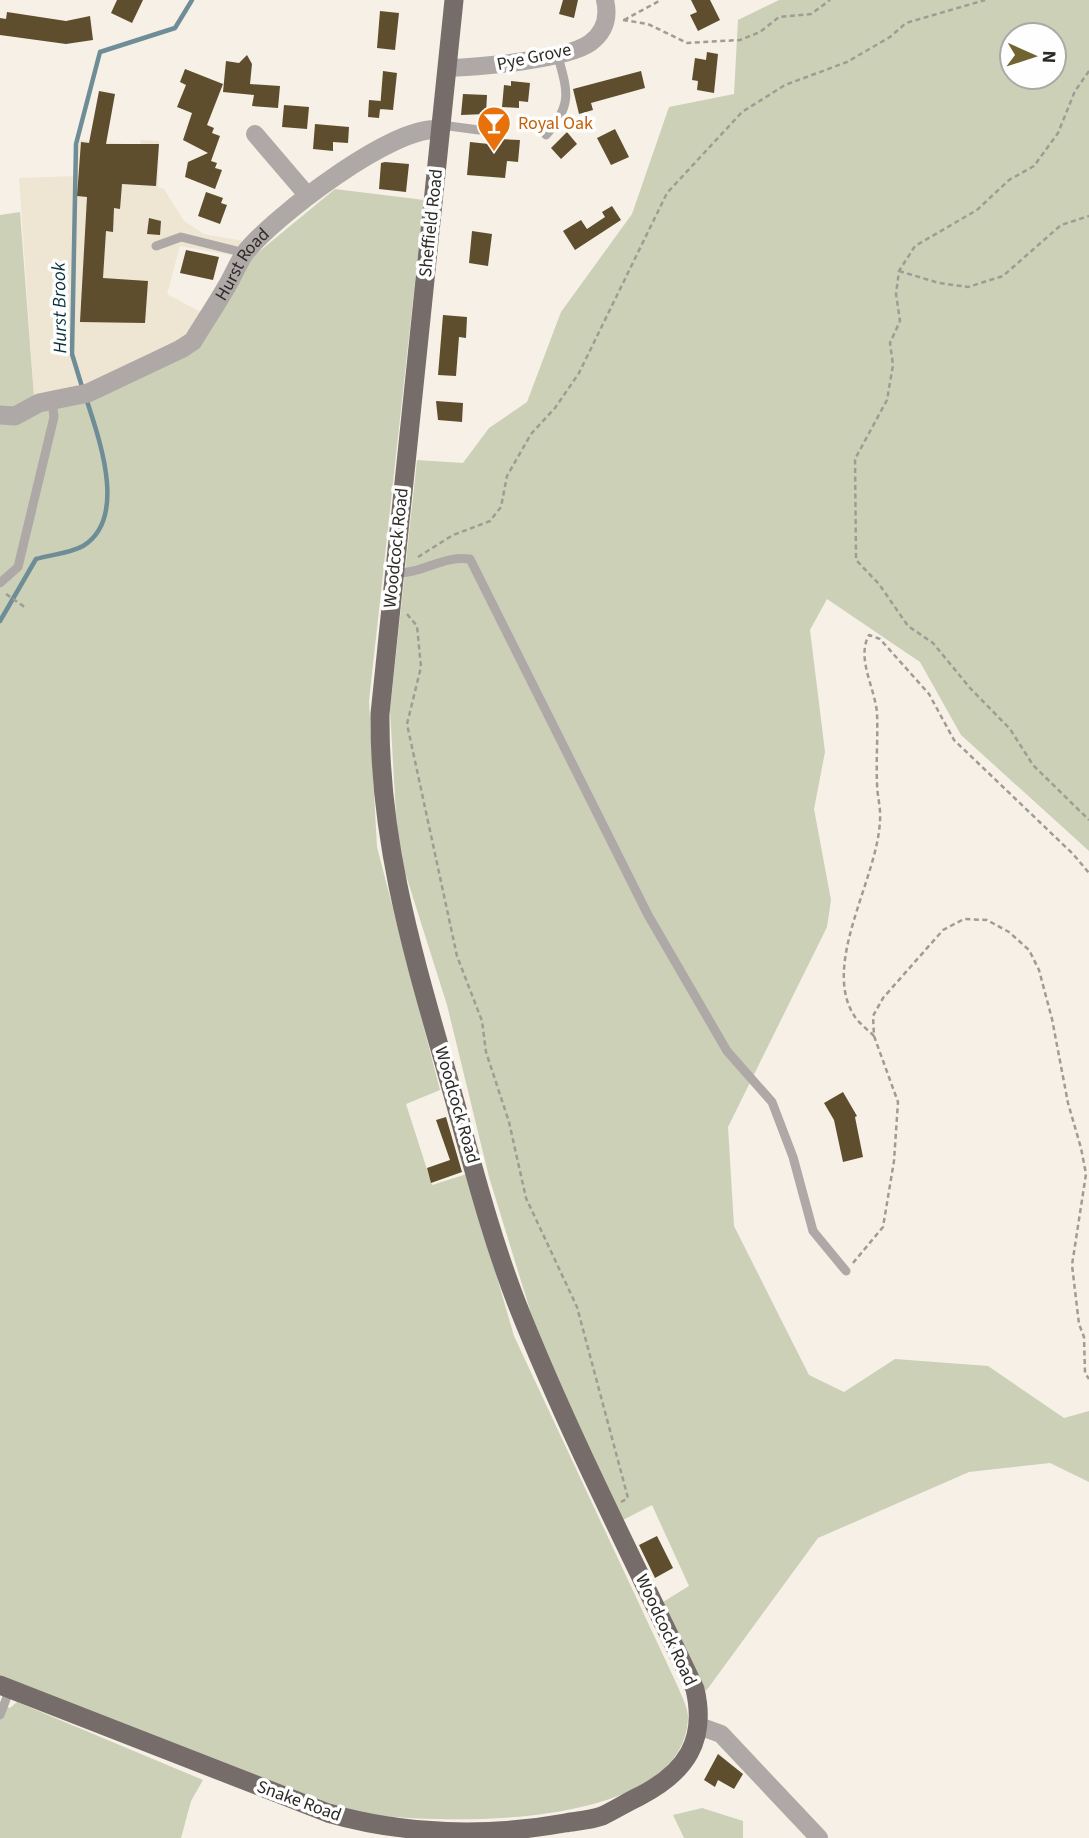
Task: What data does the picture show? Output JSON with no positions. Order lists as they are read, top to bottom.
{
  "streets": {
    "main road": ["Sheffield Road", "Woodcock Road", "Snake Road"],
    "street": ["Pye Grove", "Hurst Road"]
  },
  "crossings": [
    ["Pye Grove", "Sheffield Road"],
    ["Sheffield Road", "Hurst Road"],
    ["Sheffield Road", "Woodcock Road"],
    ["Woodcock Road", "Snake Road"]
  ],
  "water": ["Hurst Brook"],
  "places": {
    "bar": ["Royal Oak"]
  },
  "north": "right"
}
